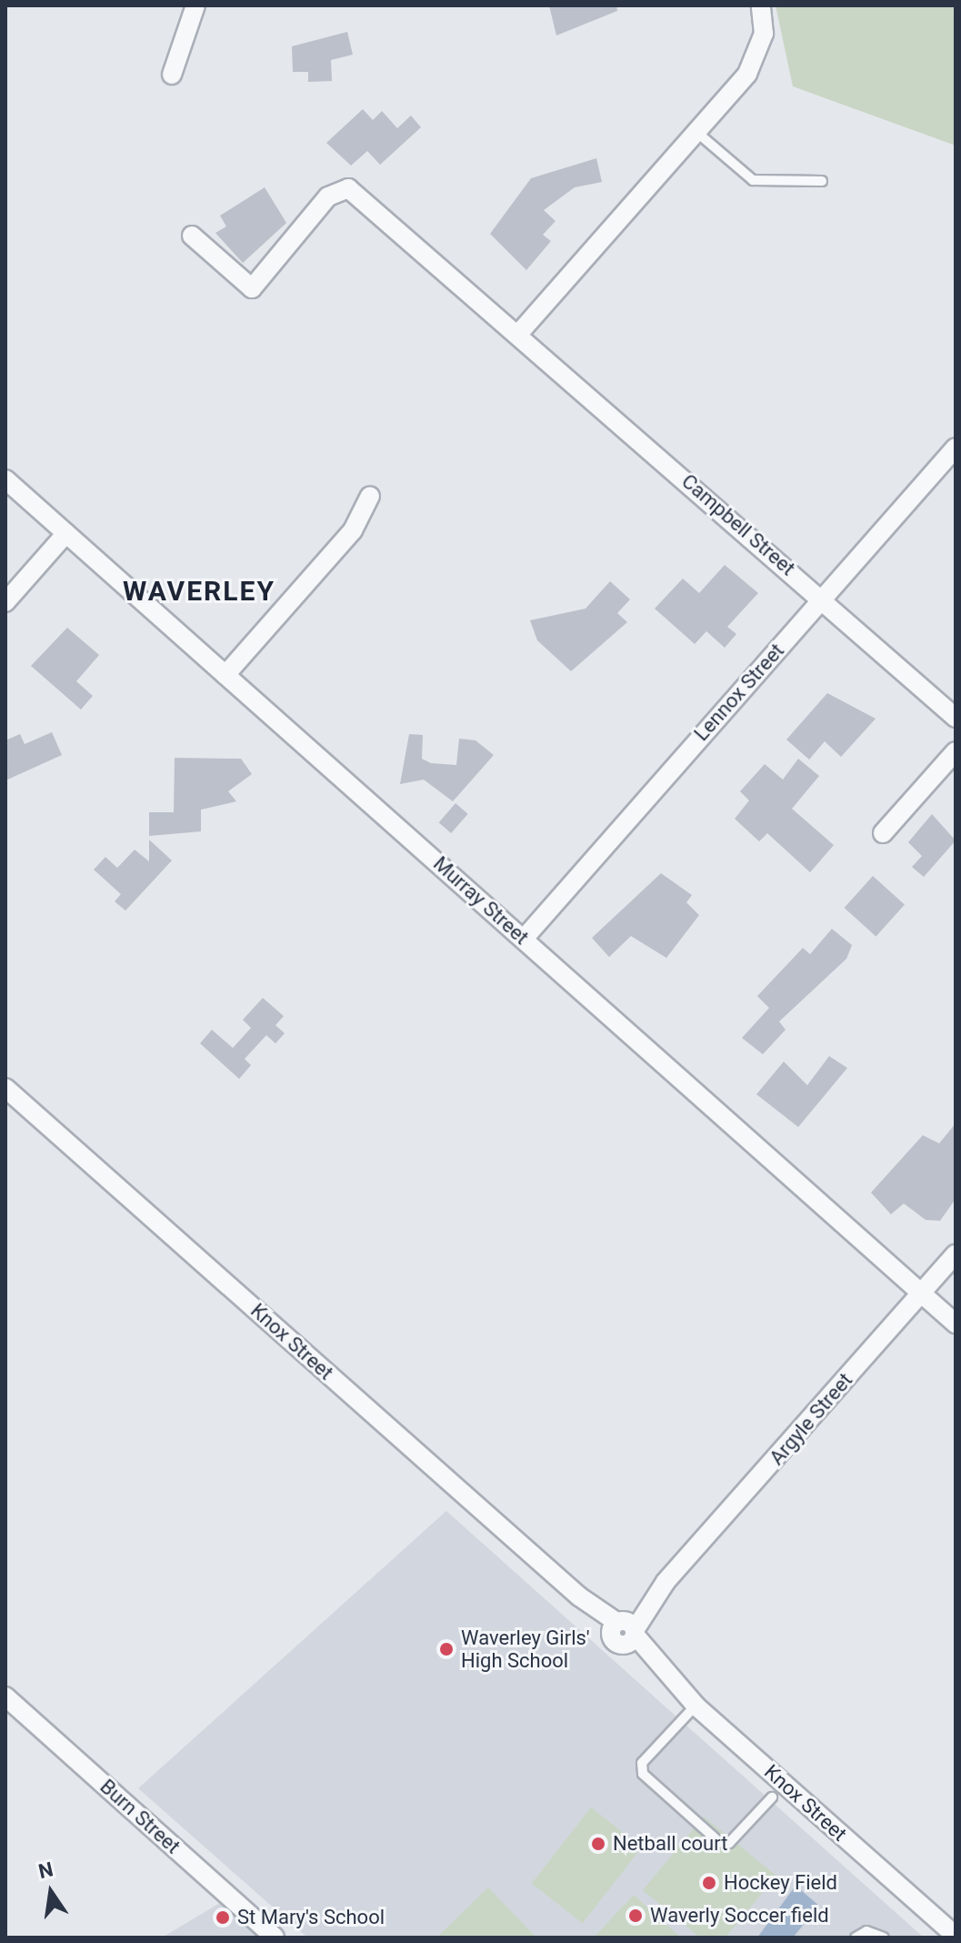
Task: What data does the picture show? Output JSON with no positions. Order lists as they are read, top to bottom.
{
  "streets": {
    "street": [
      "Campbell Street",
      "Lennox Street",
      "Murray Street",
      "Knox Street",
      "Argyle Street",
      "Burn Street"
    ]
  },
  "crossings": [
    ["Campbell Street", "Lennox Street"],
    ["Lennox Street", "Murray Street"],
    ["Murray Street", "Argyle Street"],
    ["Knox Street", "Argyle Street"]
  ],
  "districts": ["WAVERLEY"],
  "places": [
    "Waverley Girls' High School",
    "Netball court",
    "Hockey Field",
    "Waverly Soccer field",
    "St Mary's School"
  ],
  "north": "top"
}
